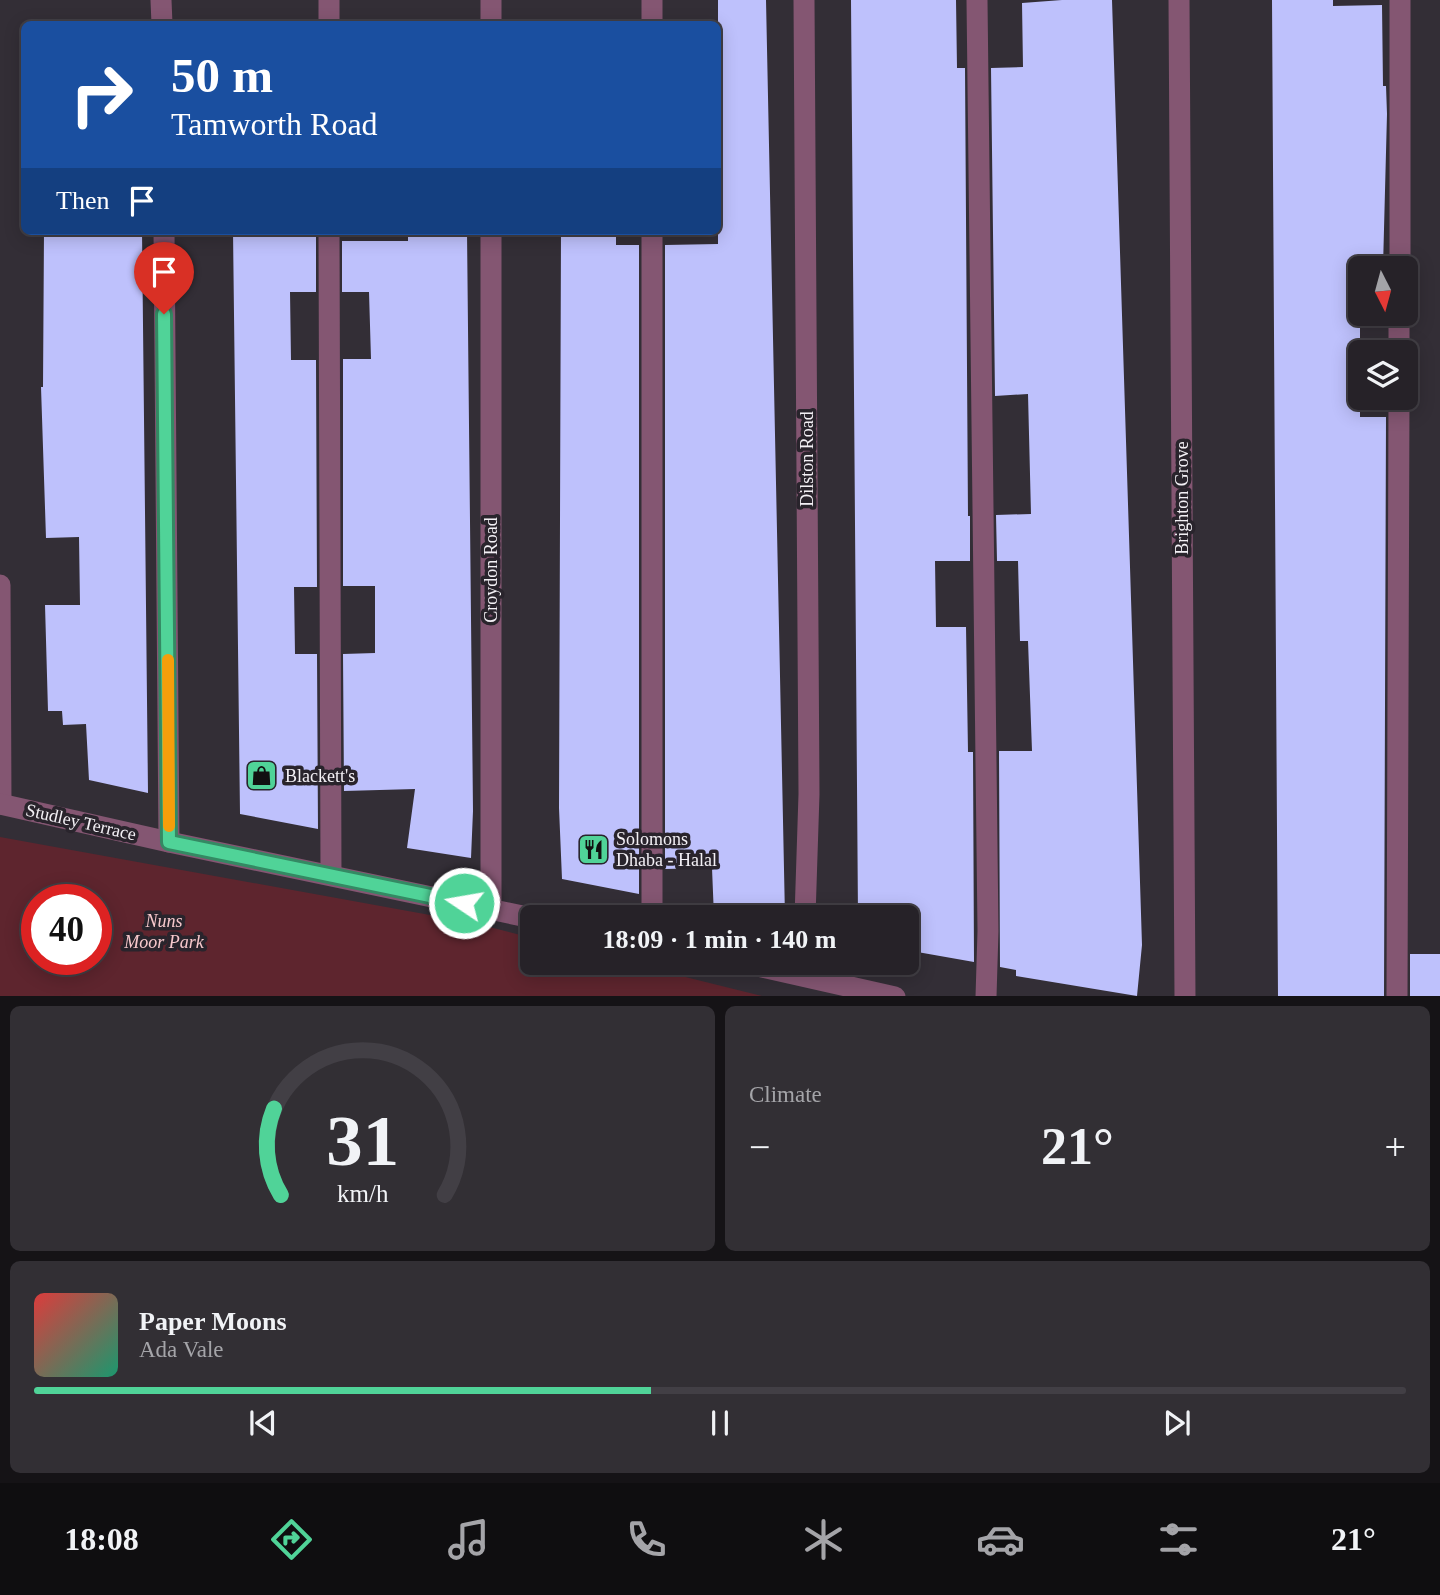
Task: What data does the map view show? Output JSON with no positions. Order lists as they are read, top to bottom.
{
  "streets": {
    "street": [
      "Dilston Road",
      "Brighton Grove",
      "Croydon Road",
      "Studley Terrace"
    ]
  },
  "crossings": [
    ["Croydon Road", "Studley Terrace"]
  ],
  "parks": ["Nuns Moor Park"],
  "places": {
    "shop": ["Blackett's"],
    "restaurant": ["Solomons Dhaba - Halal"]
  },
  "north": "bottom",
  "page": {
    "turn": ["50 m", "Tamworth Road"],
    "then": "Then",
    "limit": "40",
    "trip": "18:09 · 1 min · 140 m",
    "tile": "Climate",
    "heat": ["−", "21°", "+"],
    "song": ["Paper Moons", "Ada Vale"],
    "tabs": ["18:08", "21°"],
    "gauge": ["31", "km/h"]
  }
}
